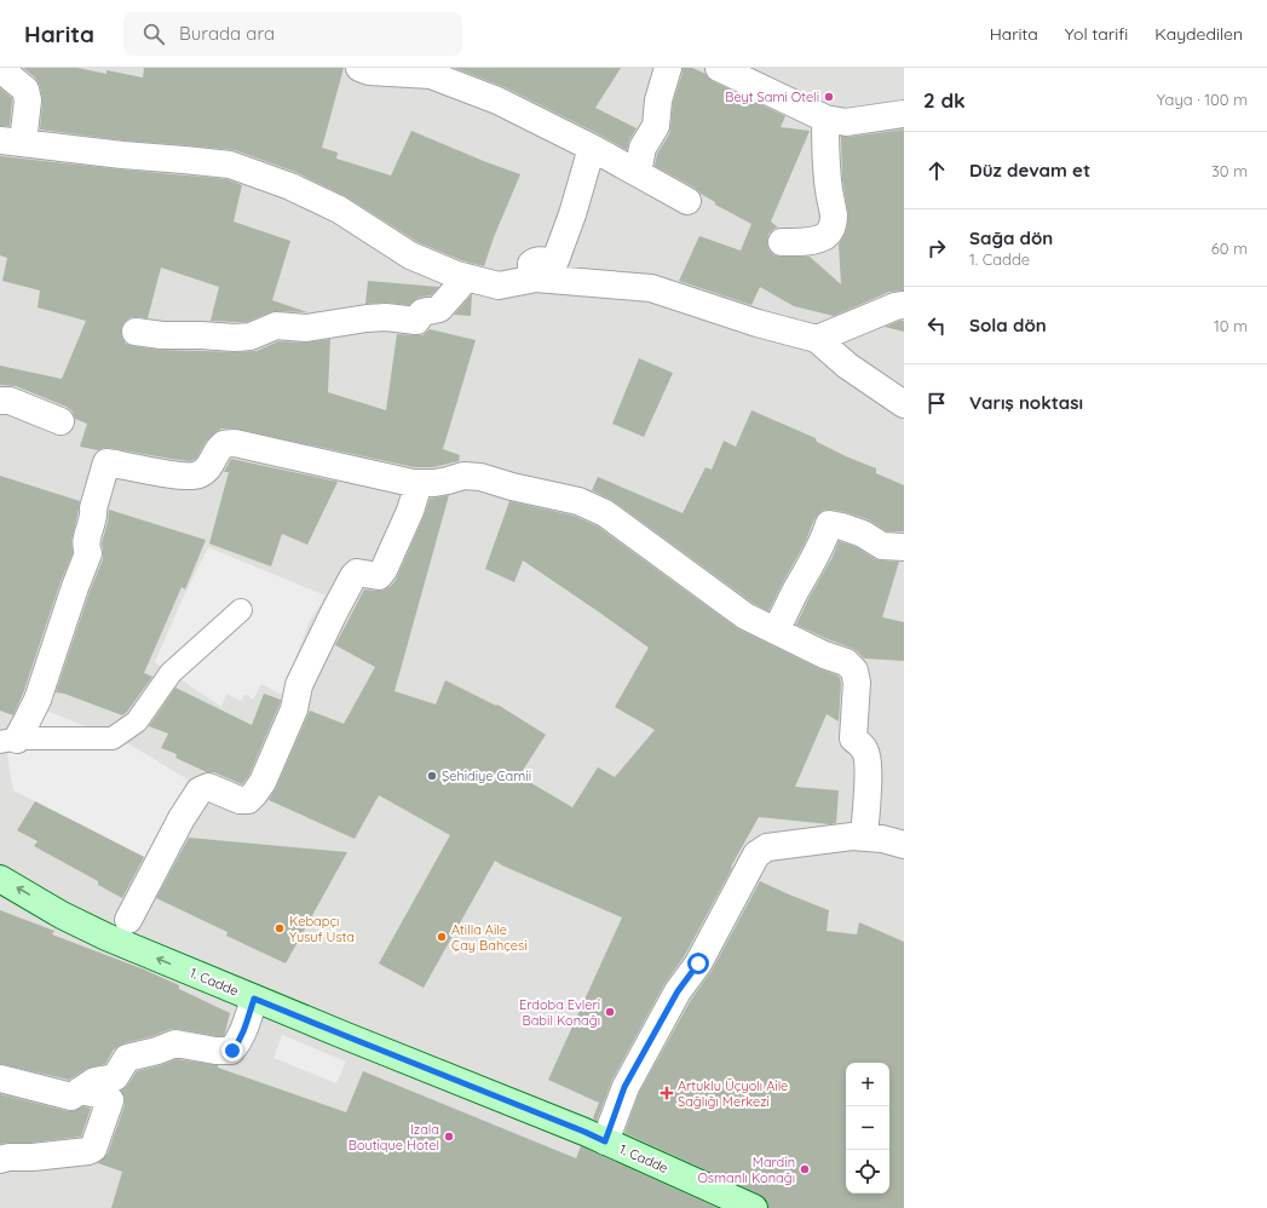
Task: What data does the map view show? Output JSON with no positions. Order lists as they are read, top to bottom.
{
  "streets": {
    "main road": ["1. Cadde"]
  },
  "places": {
    "other": [
      "Beyt Sami Oteli",
      "Şehidiye Camii",
      "Kebapçı Yusuf Usta",
      "Atilla Aile Çay Bahçesi",
      "Erdoba Evleri Babil Konağı",
      "Izala Boutique Hotel",
      "Mardin Osmanlı Konağı"
    ],
    "health": ["Artuklu Üçyolı Aile Sağlığı Merkezi"]
  },
  "page": {
    "header": "Harita",
    "search": "Burada ara",
    "nav": ["Harita", "Yol tarifi", "Kaydedilen"],
    "heading": ["2 dk", "Yaya · 100 m"],
    "list": [
      ["Düz devam et", "30 m"],
      ["Sağa dön", "1. Cadde", "60 m"],
      ["Sola dön", "10 m"],
      "Varış noktası"
    ],
    "map_buttons": ["+", "−"]
  }
}
